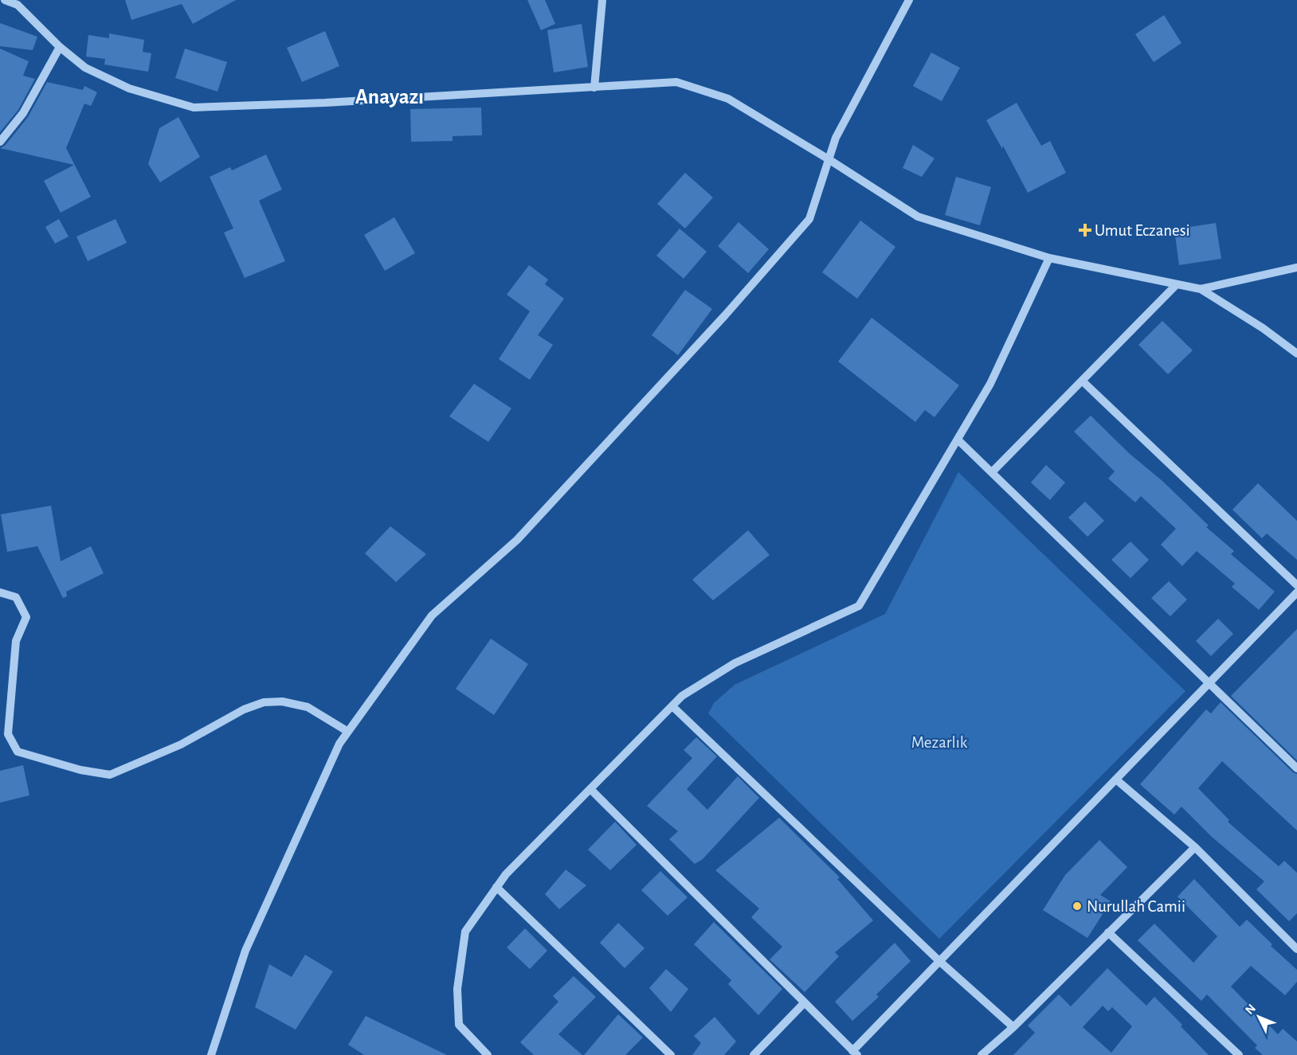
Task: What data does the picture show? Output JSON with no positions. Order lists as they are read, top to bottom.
{
  "districts": ["Anayazı"],
  "parks": ["Mezarlık"],
  "places": {
    "health": ["Umut Eczanesi"],
    "other": ["Nurullah Camii"]
  },
  "north": "top left"
}
